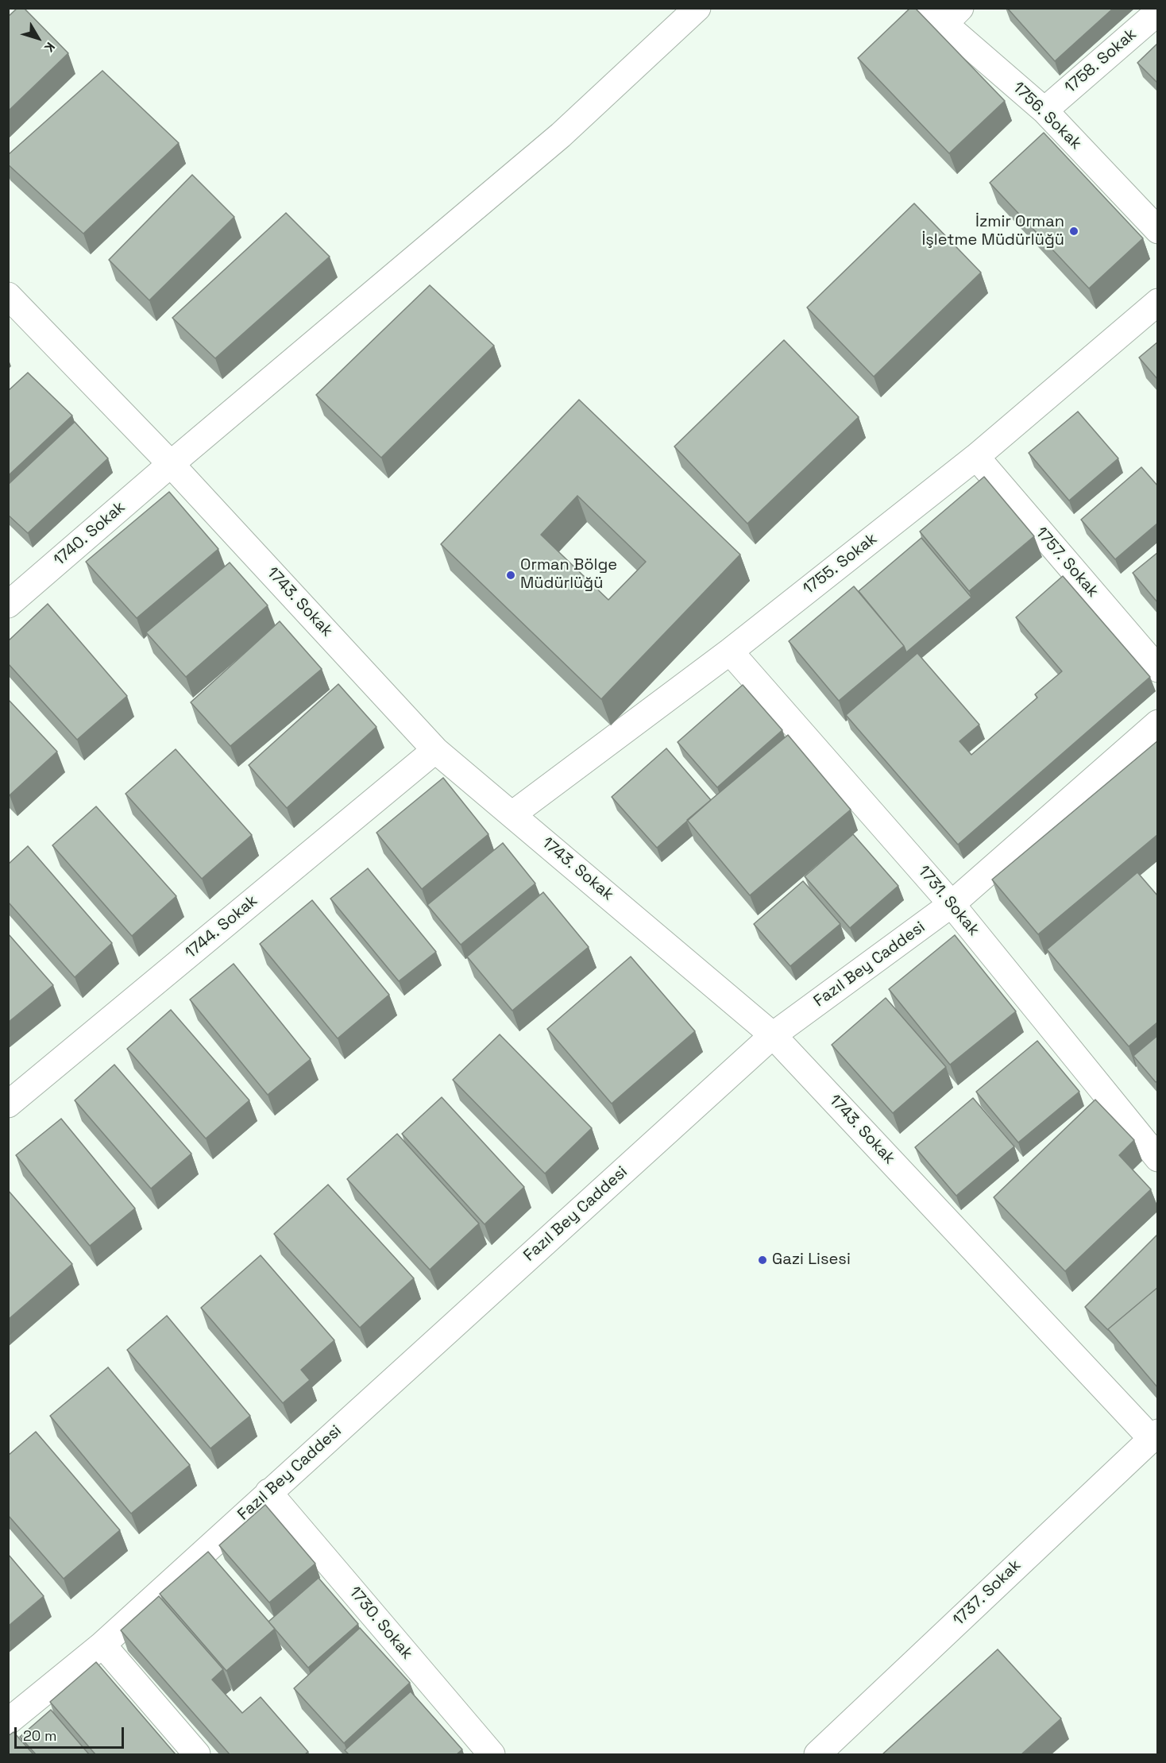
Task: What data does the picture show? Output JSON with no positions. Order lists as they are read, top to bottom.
{
  "streets": {
    "street": [
      "1758. Sokak",
      "1756. Sokak",
      "1740. Sokak",
      "1757. Sokak",
      "1755. Sokak",
      "1743. Sokak",
      "1731. Sokak",
      "1744. Sokak",
      "Fazıl Bey Caddesi",
      "1737. Sokak",
      "1730. Sokak"
    ]
  },
  "crossings": [
    ["1758. Sokak", "1756. Sokak"],
    ["1740. Sokak", "1743. Sokak"],
    ["1757. Sokak", "1755. Sokak"],
    ["1755. Sokak", "1743. Sokak"],
    ["1755. Sokak", "1731. Sokak"],
    ["1743. Sokak", "1744. Sokak"],
    ["1743. Sokak", "Fazıl Bey Caddesi"],
    ["1743. Sokak", "1737. Sokak"],
    ["1731. Sokak", "Fazıl Bey Caddesi"],
    ["Fazıl Bey Caddesi", "1730. Sokak"]
  ],
  "places": ["İzmir Orman İşletme Müdürlüğü", "Orman Bölge Müdürlüğü", "Gazi Lisesi"],
  "scale_bar": "20 m",
  "north": "bottom right"
}
